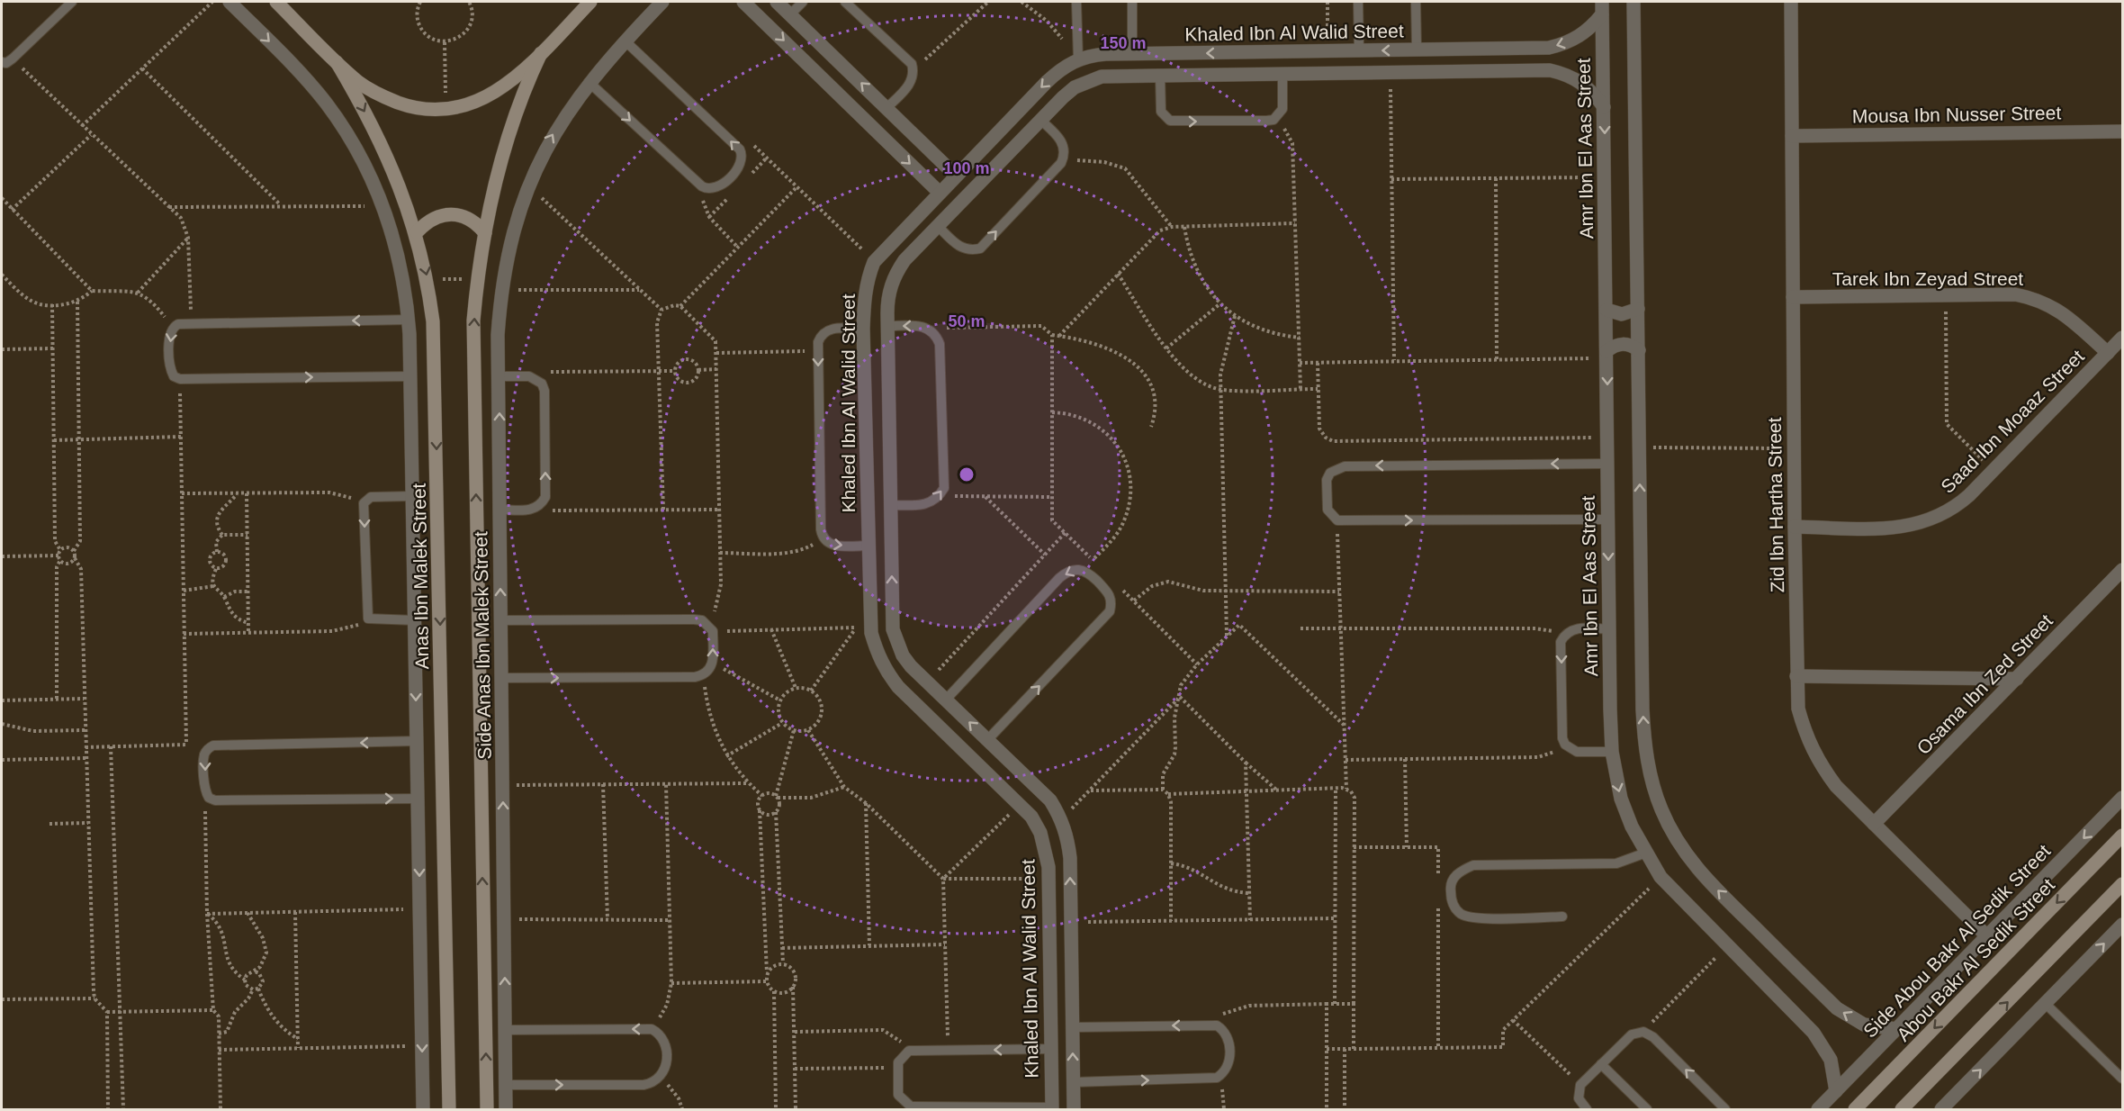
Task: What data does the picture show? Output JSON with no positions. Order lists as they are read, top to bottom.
{
  "streets": {
    "street": [
      "Khaled Ibn Al Walid Street",
      "Mousa Ibn Nusser Street",
      "Amr Ibn El Aas Street",
      "Tarek Ibn Zeyad Street",
      "Saad Ibn Moaaz Street",
      "Zid Ibn Hartha Street",
      "Anas Ibn Malek Street",
      "Side Anas Ibn Malek Street",
      "Osama Ibn Zed Street",
      "Side Abou Bakr Al Sedik Street",
      "Abou Bakr Al Sedik Street"
    ]
  },
  "crossings": [
    ["Khaled Ibn Al Walid Street", "Amr Ibn El Aas Street"],
    ["Mousa Ibn Nusser Street", "Zid Ibn Hartha Street"],
    ["Amr Ibn El Aas Street", "Side Abou Bakr Al Sedik Street"],
    ["Tarek Ibn Zeyad Street", "Saad Ibn Moaaz Street"],
    ["Tarek Ibn Zeyad Street", "Zid Ibn Hartha Street"],
    ["Saad Ibn Moaaz Street", "Zid Ibn Hartha Street"],
    ["Zid Ibn Hartha Street", "Osama Ibn Zed Street"],
    ["Zid Ibn Hartha Street", "Side Abou Bakr Al Sedik Street"]
  ],
  "rings": ["150 m", "100 m", "50 m"]
}
